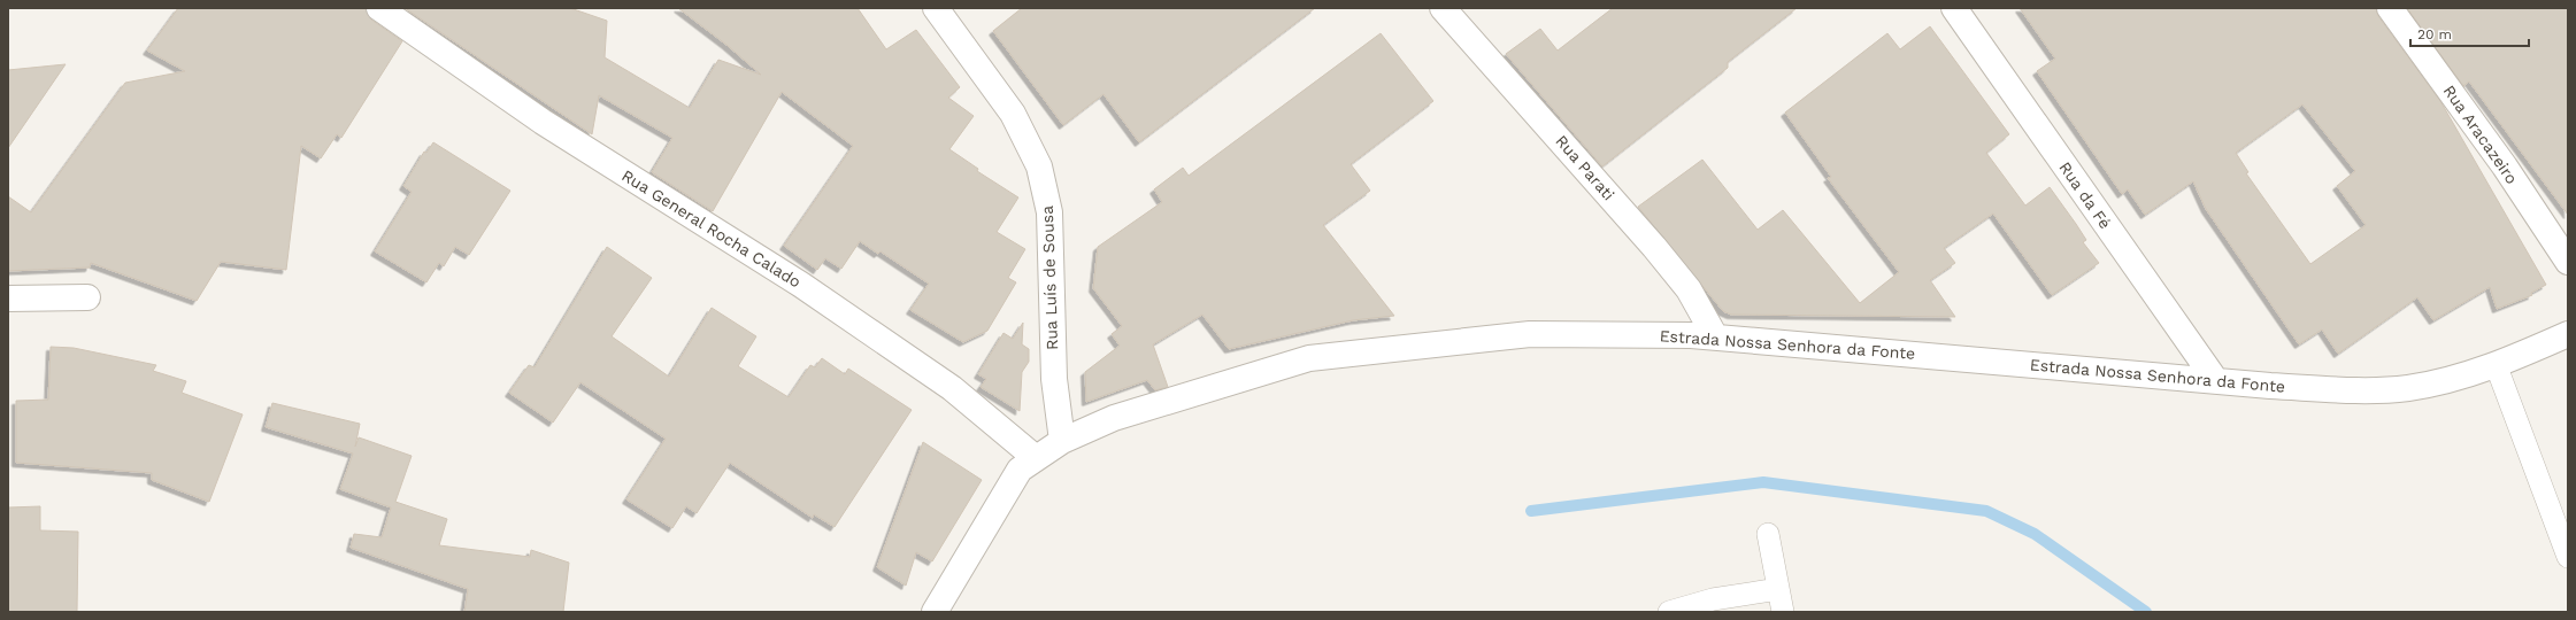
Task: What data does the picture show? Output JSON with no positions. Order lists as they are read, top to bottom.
{
  "streets": {
    "street": [
      "Rua Aracazeiro",
      "Rua Parati",
      "Rua da Fé",
      "Rua General Rocha Calado",
      "Rua Luís de Sousa",
      "Estrada Nossa Senhora da Fonte"
    ]
  },
  "crossings": [
    ["Rua Parati", "Estrada Nossa Senhora da Fonte"],
    ["Rua da Fé", "Estrada Nossa Senhora da Fonte"],
    ["Rua General Rocha Calado", "Estrada Nossa Senhora da Fonte"],
    ["Rua Luís de Sousa", "Estrada Nossa Senhora da Fonte"]
  ],
  "scale_bar": "20 m"
}
